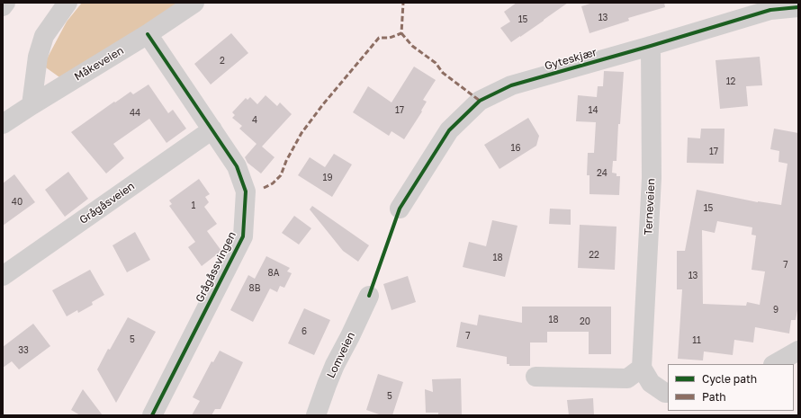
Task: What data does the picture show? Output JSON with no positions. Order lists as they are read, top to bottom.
{
  "streets": {
    "street": [
      "Gyteskjær",
      "Måkeveien",
      "Grågåsveien",
      "Terneveien",
      "Grågåssvingen",
      "Lomveien"
    ]
  },
  "crossings": [
    ["Gyteskjær", "Terneveien"],
    ["Måkeveien", "Grågåssvingen"],
    ["Grågåsveien", "Grågåssvingen"]
  ],
  "house_numbers": [
    "13",
    "15",
    "2",
    "12",
    "17",
    "14",
    "44",
    "4",
    "16",
    "17",
    "24",
    "19",
    "40",
    "1",
    "15",
    "22",
    "18",
    "7",
    "8A",
    "13",
    "8B",
    "9",
    "18",
    "20",
    "6",
    "7",
    "5",
    "11",
    "33",
    "5"
  ],
  "legend": ["Cycle path", "Path"]
}
